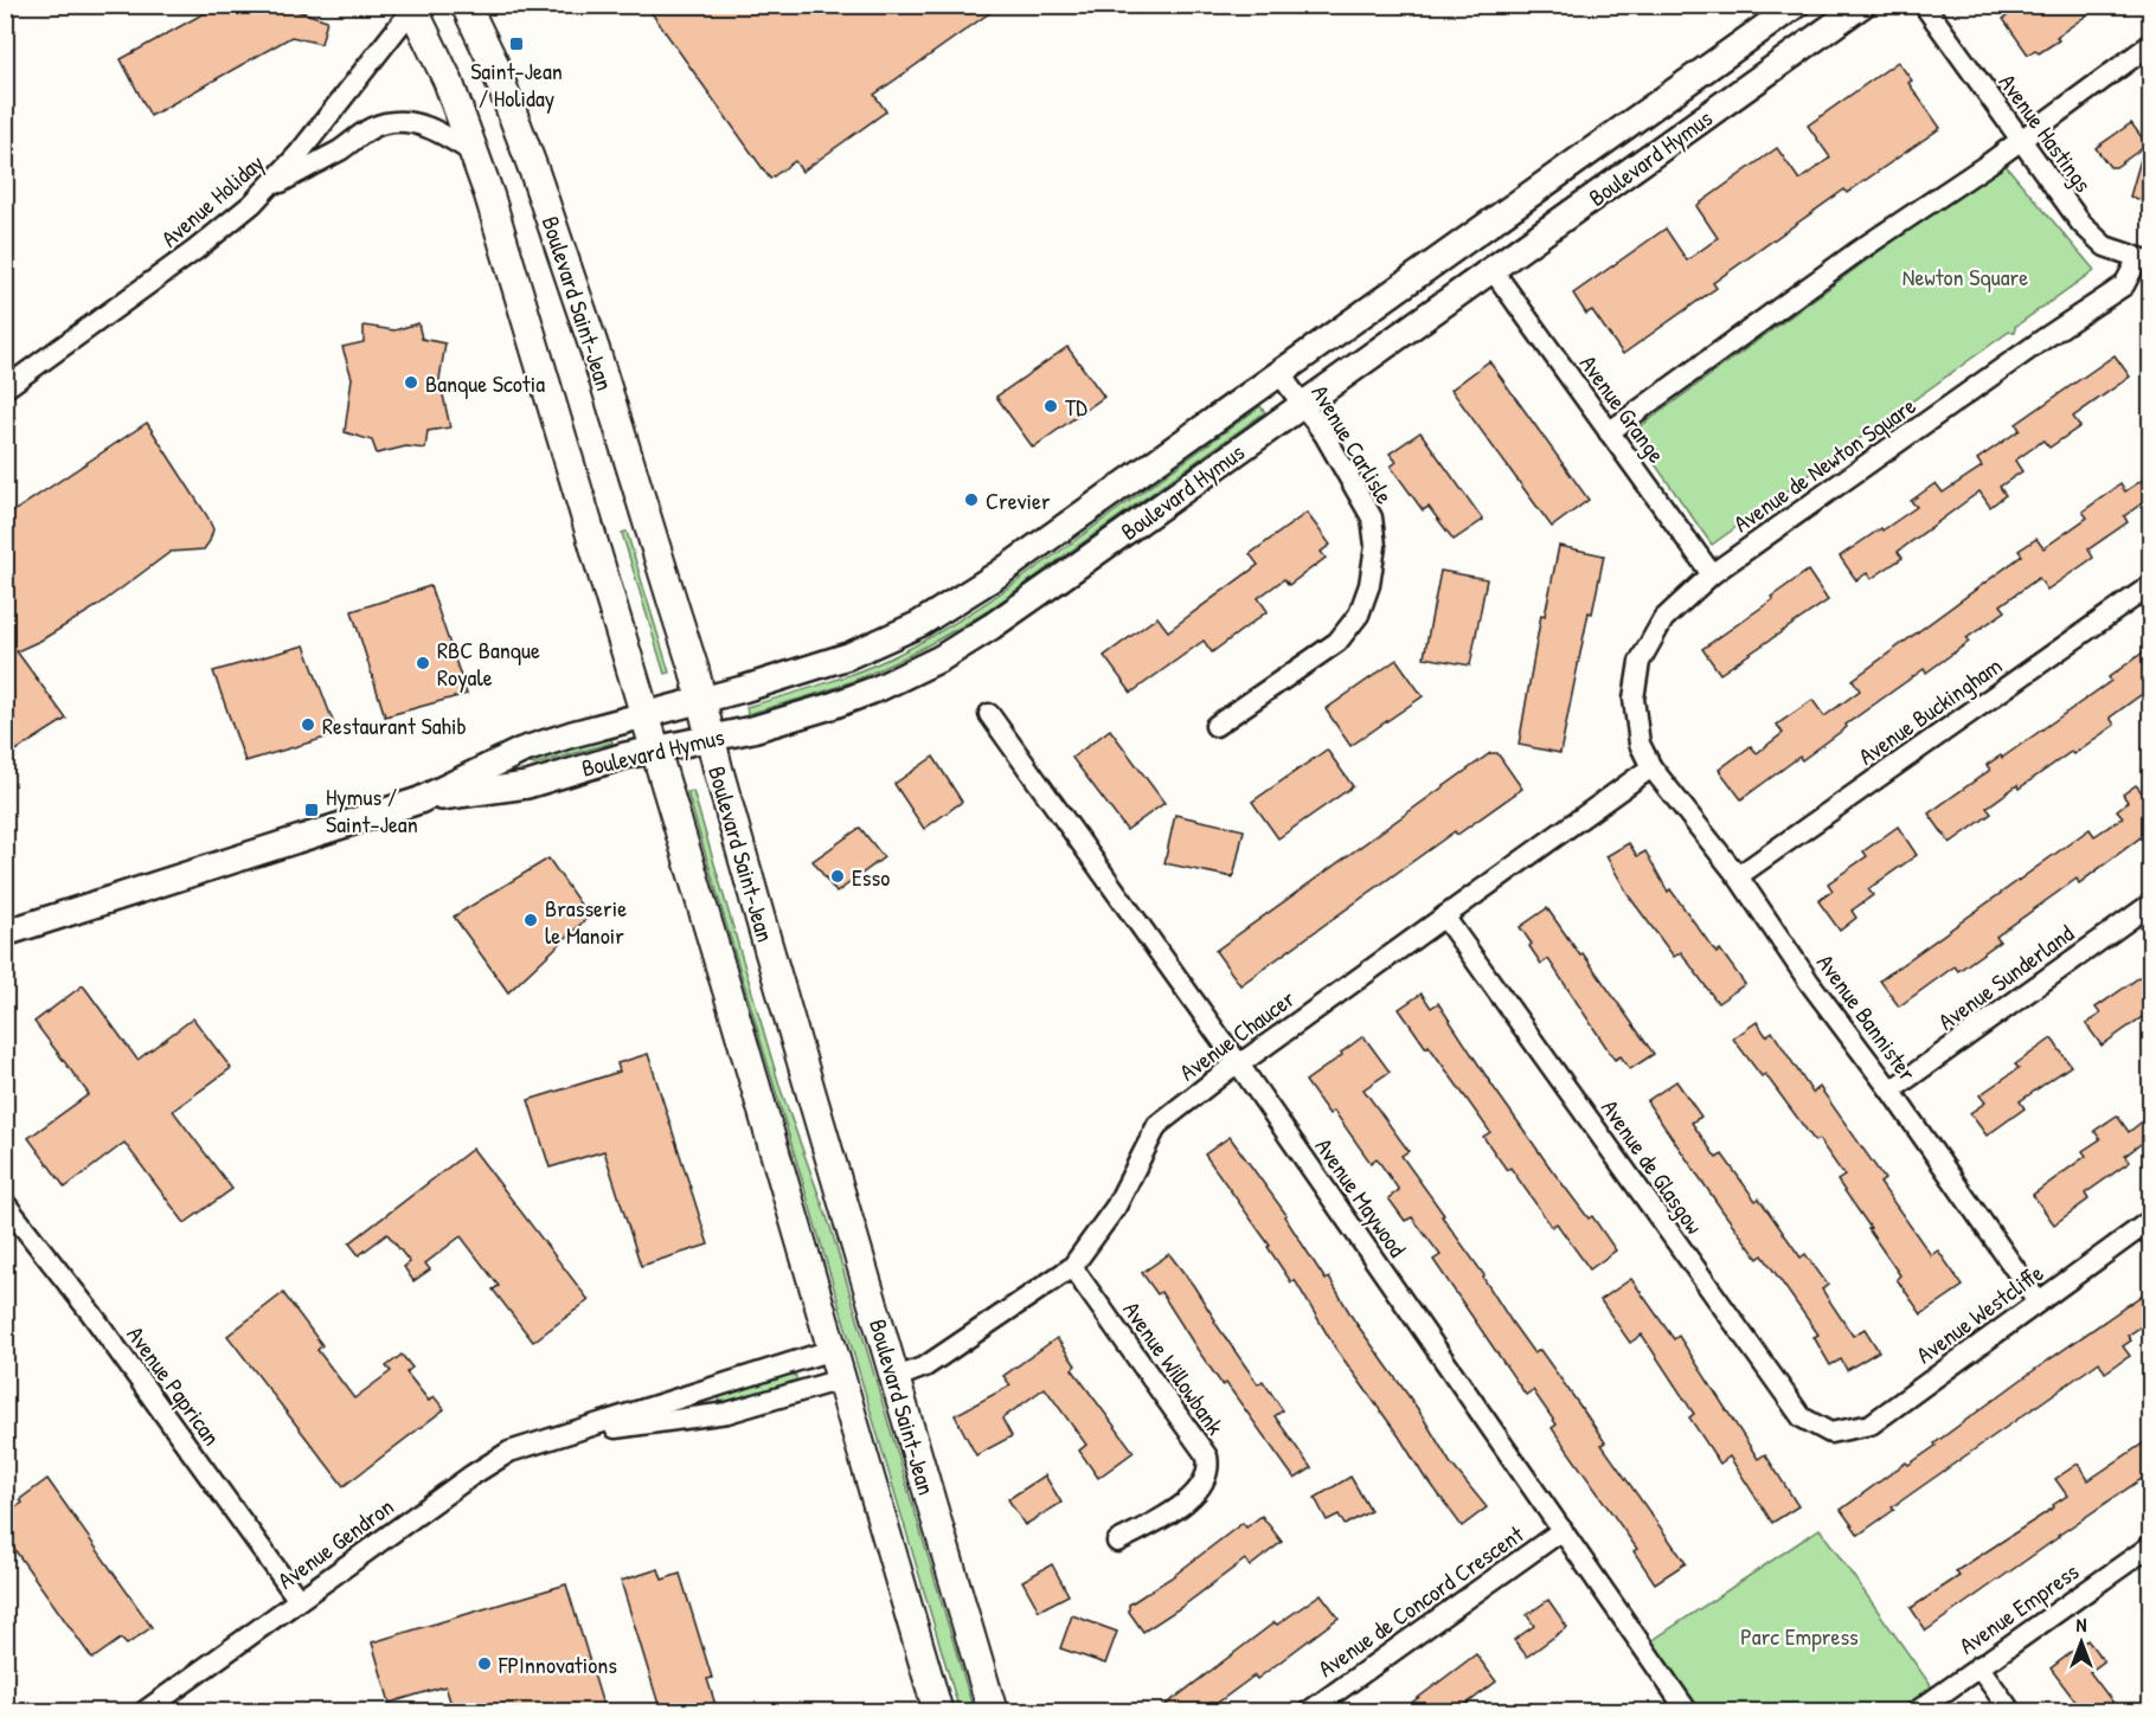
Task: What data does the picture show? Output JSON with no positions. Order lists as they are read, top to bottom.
{
  "streets": {
    "main road": ["Boulevard Saint-Jean"],
    "street": [
      "Avenue Hastings",
      "Boulevard Hymus",
      "Avenue Holiday",
      "Avenue Grange",
      "Avenue Carlisle",
      "Avenue de Newton Square",
      "Avenue Buckingham",
      "Avenue Sunderland",
      "Avenue Bannister",
      "Avenue Chaucer",
      "Avenue de Glasgow",
      "Avenue Maywood",
      "Avenue Westcliffe",
      "Avenue Willowbank",
      "Avenue Paprican",
      "Avenue Gendron",
      "Avenue de Concord Crescent",
      "Avenue Empress"
    ]
  },
  "crossings": [
    ["Avenue Hastings", "Avenue de Newton Square"],
    ["Boulevard Hymus", "Boulevard Saint-Jean"],
    ["Boulevard Hymus", "Avenue Grange"],
    ["Boulevard Hymus", "Avenue Carlisle"],
    ["Boulevard Saint-Jean", "Avenue Chaucer"],
    ["Avenue Grange", "Avenue de Newton Square"],
    ["Avenue de Newton Square", "Avenue Bannister"],
    ["Avenue de Newton Square", "Avenue Chaucer"],
    ["Avenue Buckingham", "Avenue Bannister"],
    ["Avenue Sunderland", "Avenue Bannister"],
    ["Avenue Bannister", "Avenue Chaucer"],
    ["Avenue Bannister", "Avenue Westcliffe"],
    ["Avenue Chaucer", "Avenue de Glasgow"],
    ["Avenue Chaucer", "Avenue Maywood"],
    ["Avenue Chaucer", "Avenue Willowbank"],
    ["Avenue de Glasgow", "Avenue Westcliffe"],
    ["Avenue Maywood", "Avenue de Concord Crescent"],
    ["Avenue Paprican", "Avenue Gendron"]
  ],
  "parks": ["Newton Square", "Parc Empress"],
  "places": {
    "transit": ["Saint-Jean / Holiday", "Hymus / Saint-Jean"],
    "other": [
      "Banque Scotia",
      "TD",
      "Crevier",
      "RBC Banque Royale",
      "Restaurant Sahib",
      "Esso",
      "Brasserie le Manoir",
      "FPInnovations"
    ]
  },
  "north": "top"
}
